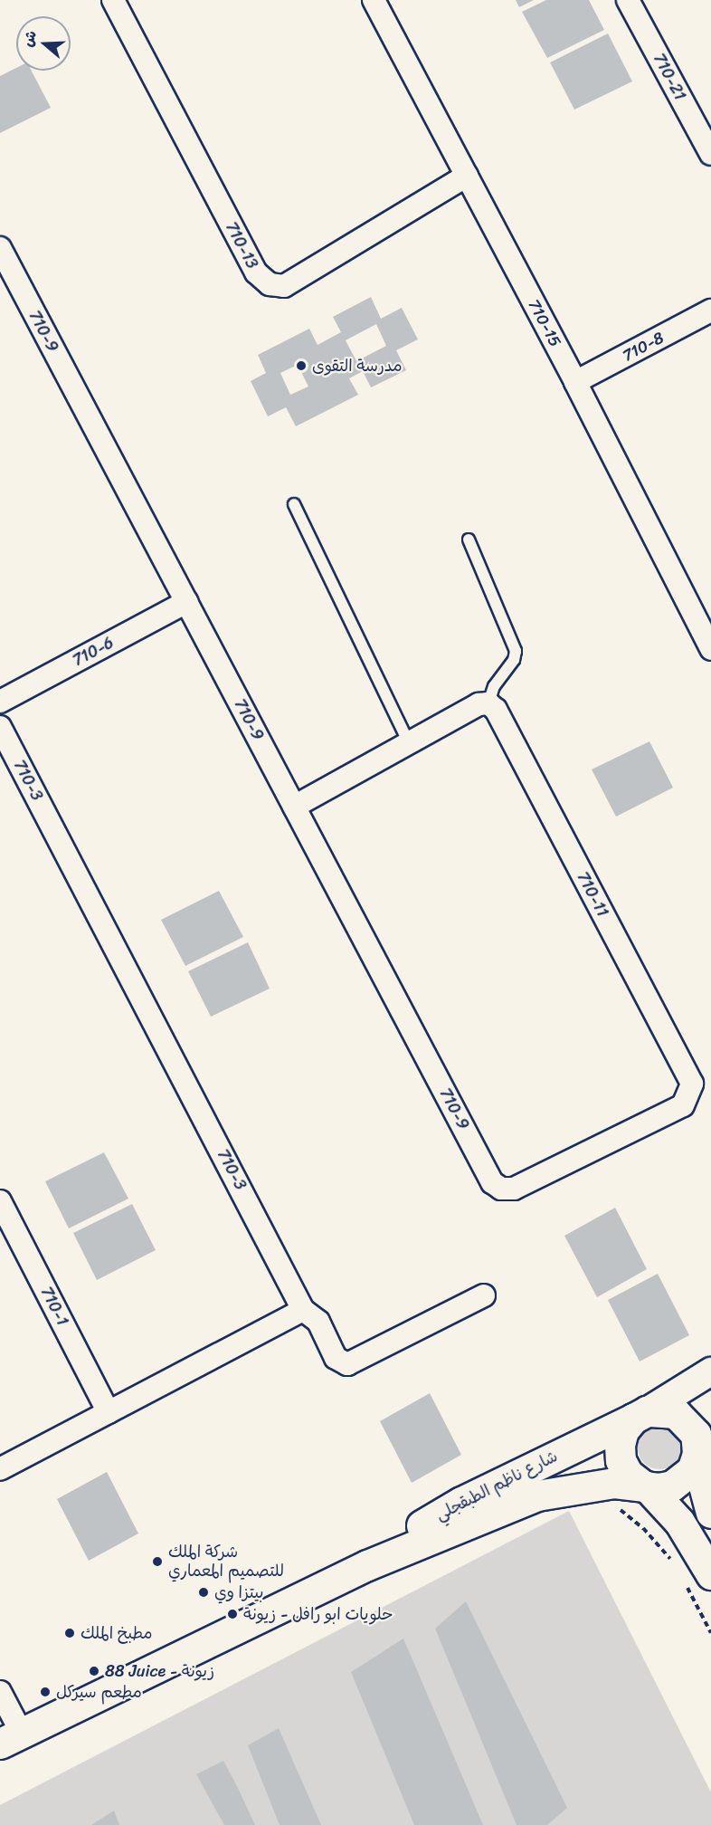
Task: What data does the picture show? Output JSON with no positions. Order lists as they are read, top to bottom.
{
  "streets": {
    "main road": ["شارع ناظم الطبقجلي"],
    "street": [
      "710-21",
      "710-13",
      "710-15",
      "710-9",
      "710-8",
      "710-6",
      "710-3",
      "710-11",
      "710-1"
    ]
  },
  "crossings": [
    ["710-13", "710-15"],
    ["710-15", "710-8"],
    ["710-9", "710-6"],
    ["710-9", "710-11"]
  ],
  "places": [
    "مدرسة التقوى",
    "شركة الملك للتصميم المعماري",
    "بيتزا وي",
    "حلويات ابو رافل - زيونة",
    "مطبخ الملك",
    "88 Juice - زيونة",
    "مطعم سيركل"
  ],
  "north": "left"
}
